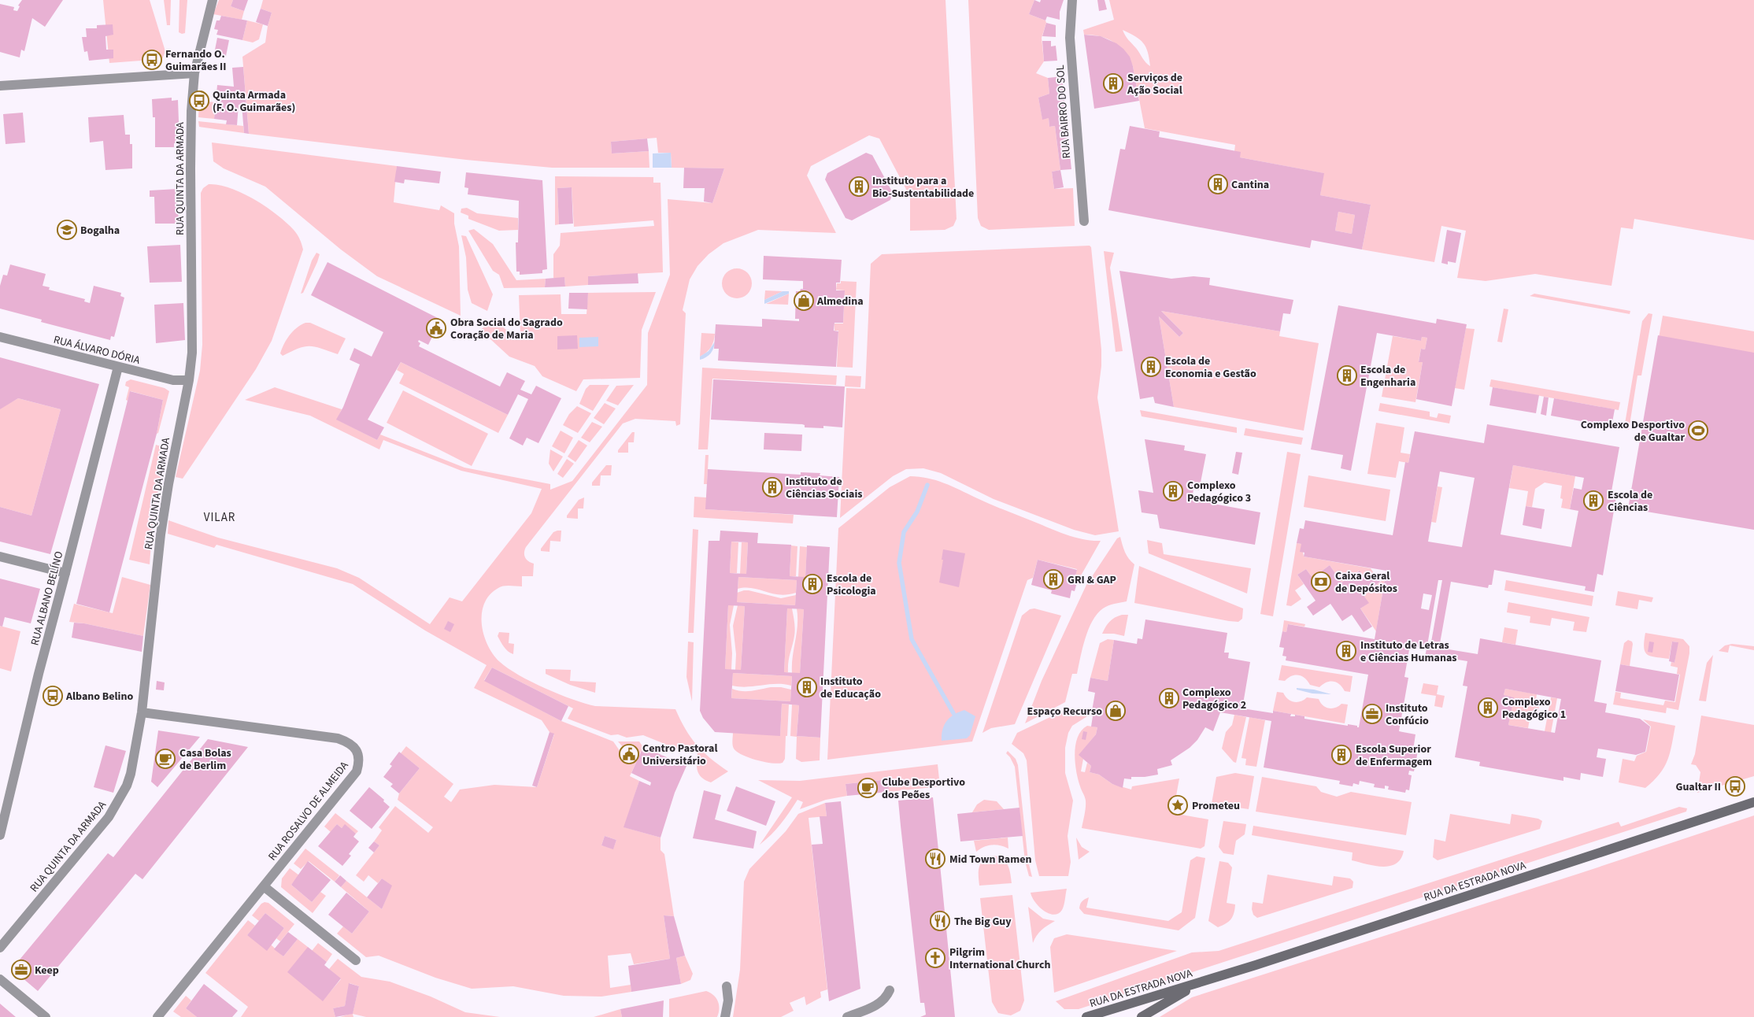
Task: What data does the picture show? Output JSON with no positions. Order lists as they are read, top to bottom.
{
  "streets": {
    "main road": ["RUA DA ESTRADA NOVA"],
    "street": [
      "RUA BAIRRO DO SOL",
      "RUA QUINTA DA ARMADA",
      "RUA ÁLVARO DÓRIA",
      "RUA ALBANO BELÍNO",
      "RUA ROSALVO DE ALMEIDA"
    ]
  },
  "crossings": [
    ["RUA QUINTA DA ARMADA", "RUA ÁLVARO DÓRIA"],
    ["RUA QUINTA DA ARMADA", "RUA ROSALVO DE ALMEIDA"],
    ["RUA ÁLVARO DÓRIA", "RUA ALBANO BELÍNO"]
  ],
  "districts": ["VILAR"],
  "places": {
    "bus stop": [
      "Fernando O. Guimarães II",
      "Quinta Armada (F. O. Guimarães)",
      "Albano Belino",
      "Gualtar II"
    ],
    "building": [
      "Serviços de Ação Social",
      "Cantina",
      "Instituto para a Bio-Sustentabilidade",
      "Escola de Economia e Gestão",
      "Escola de Engenharia",
      "Instituto de Ciências Sociais",
      "Complexo Pedagógico 3",
      "Escola de Ciências",
      "GRI & GAP",
      "Escola de Psicologia",
      "Instituto de Letras e Ciências Humanas",
      "Instituto de Educação",
      "Complexo Pedagógico 2",
      "Complexo Pedagógico 1",
      "Escola Superior de Enfermagem"
    ],
    "school or university": ["Bogalha"],
    "shop": ["Almedina", "Espaço Recurso"],
    "public building": ["Obra Social do Sagrado Coração de Maria", "Centro Pastoral Universitário"],
    "sports": ["Complexo Desportivo de Gualtar"],
    "bank": ["Caixa Geral de Depósitos"],
    "office": ["Instituto Confúcio", "Keep"],
    "cafe": ["Casa Bolas de Berlim", "Clube Desportivo dos Peões"],
    "place": ["Prometeu"],
    "restaurant": ["Mid Town Ramen", "The Big Guy"],
    "church": ["Pilgrim International Church"]
  }
}
